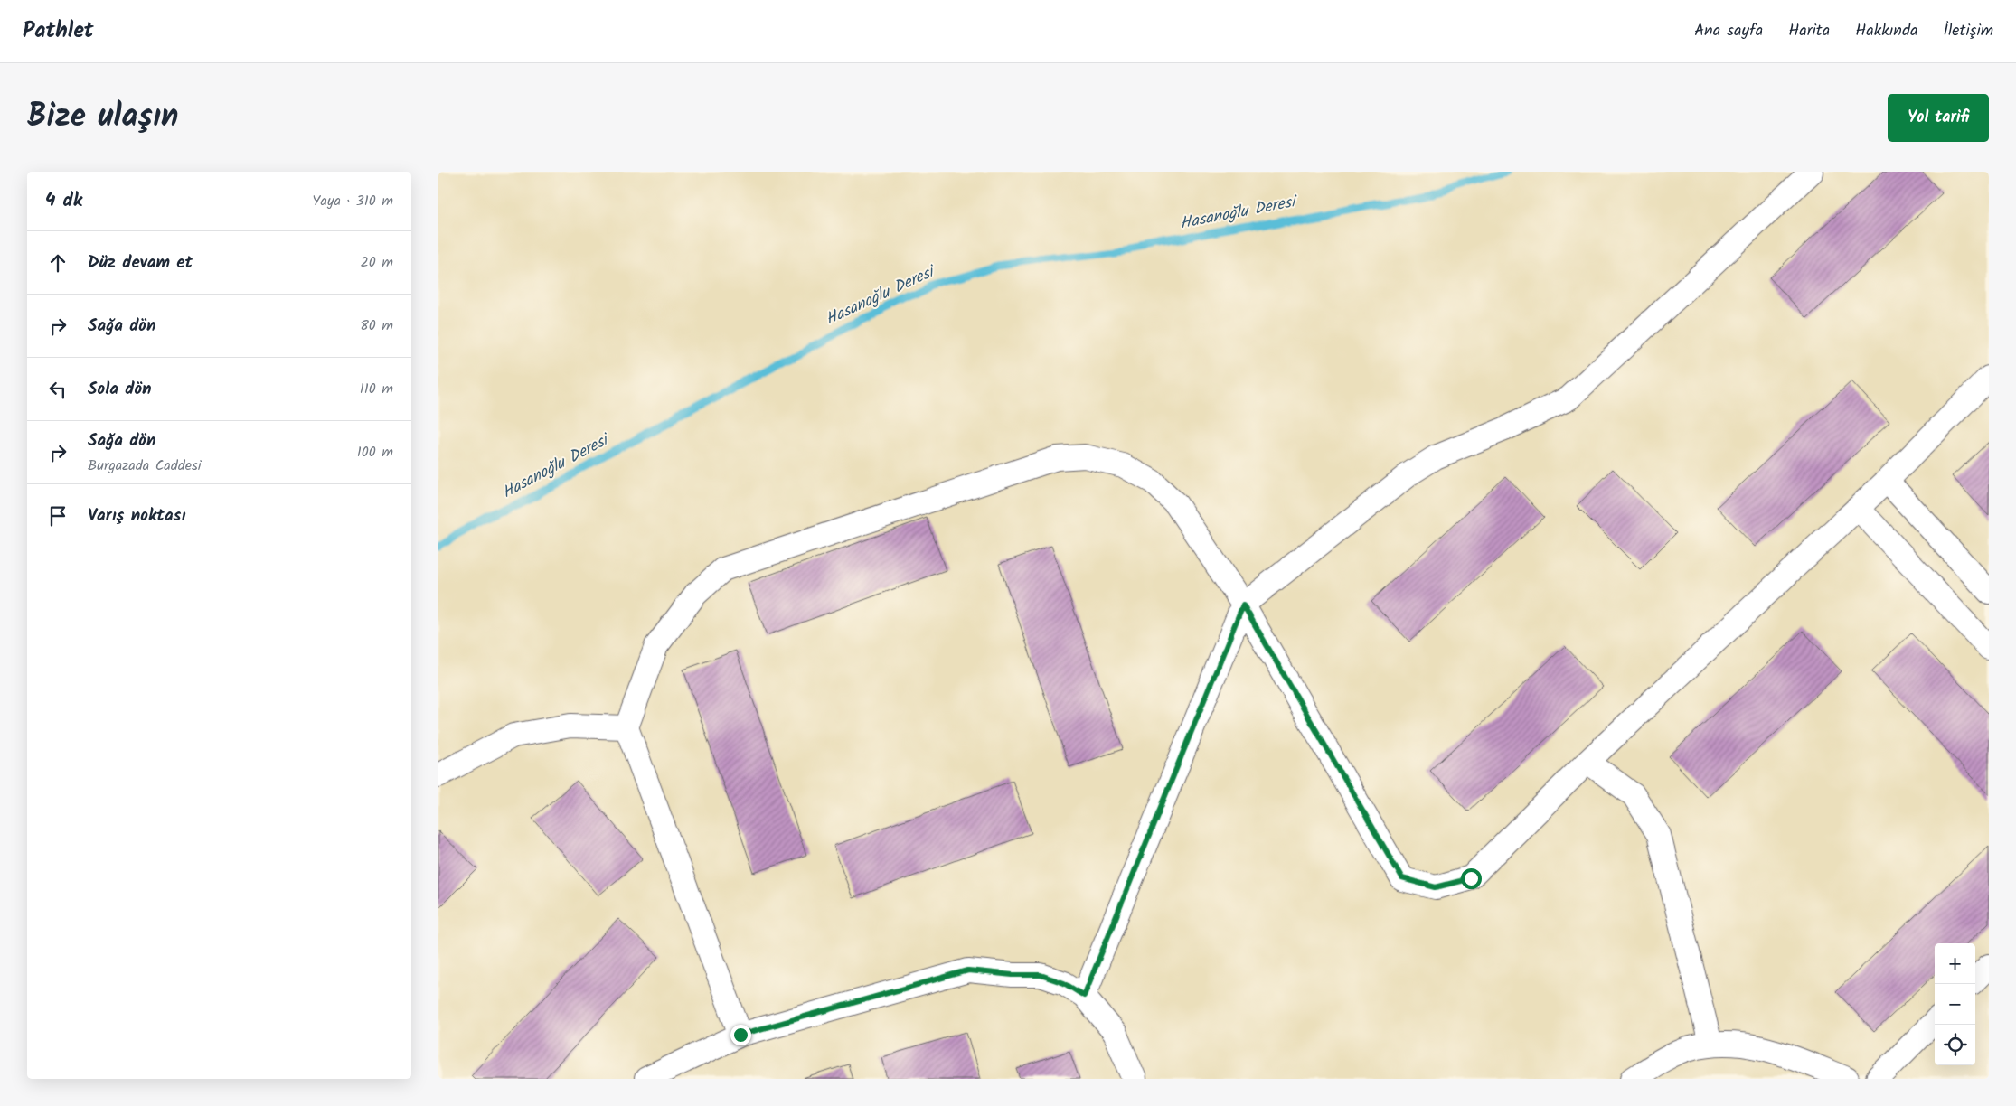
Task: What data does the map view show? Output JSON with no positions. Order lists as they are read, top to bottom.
{
  "water": ["Hasanoğlu Deresi"],
  "page": {
    "header": "Pathlet",
    "nav": [
      "Ana sayfa",
      "Harita",
      "Hakkında",
      "İletişim"
    ],
    "title": "Bize ulaşın",
    "buttons": "Yol tarifi",
    "heading": ["4 dk", "Yaya · 310 m"],
    "list": [
      ["Düz devam et", "20 m"],
      ["Sağa dön", "80 m"],
      ["Sola dön", "110 m"],
      ["Sağa dön", "Burgazada Caddesi", "100 m"],
      "Varış noktası"
    ],
    "map_buttons": ["+", "−"]
  }
}
